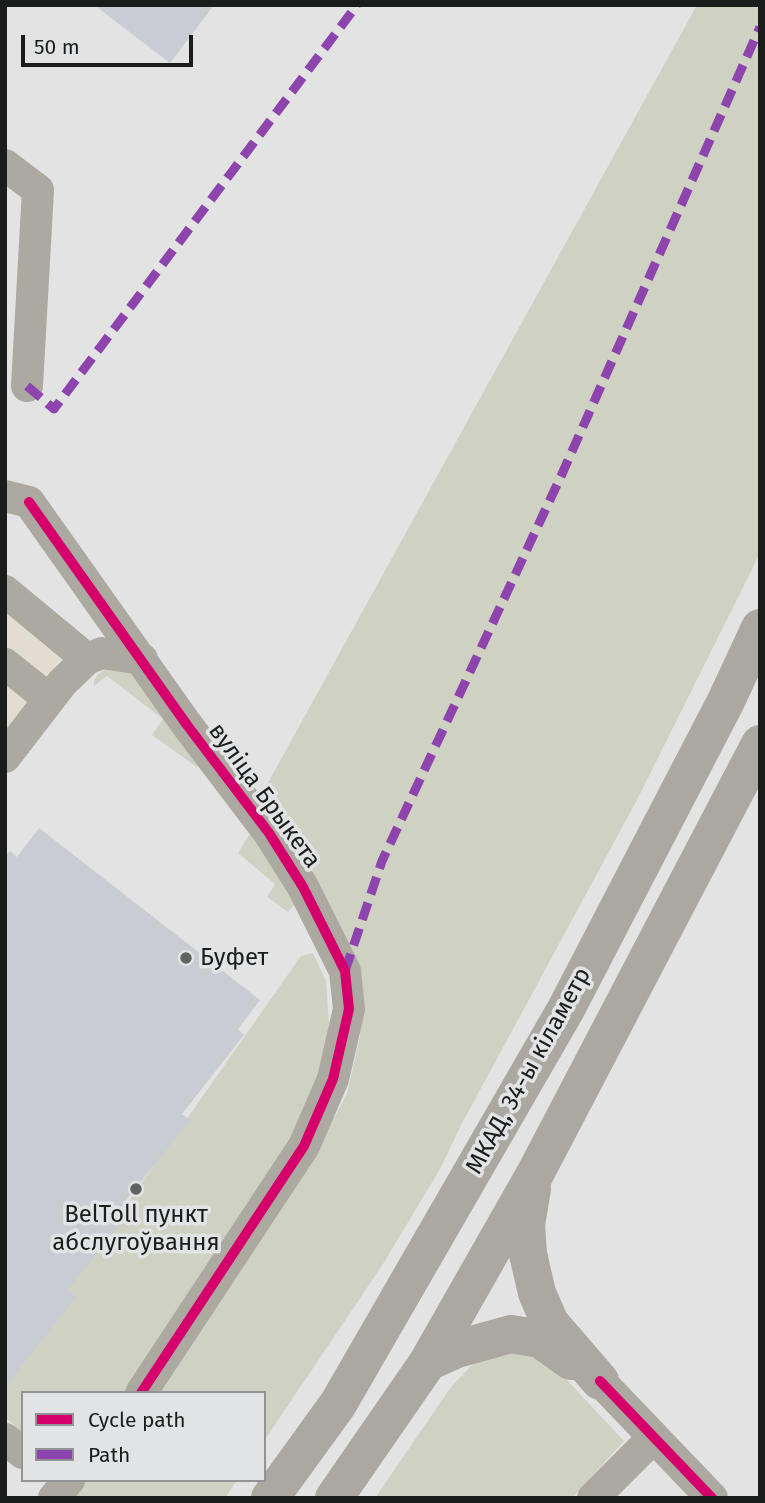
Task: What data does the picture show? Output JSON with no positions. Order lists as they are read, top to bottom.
{
  "streets": {
    "highway": ["МКАД, 34-ы кіламетр"],
    "street": ["вуліца Брыкета"]
  },
  "places": ["Буфет", "BelToll пункт абслугоўвання"],
  "legend": ["Cycle path", "Path"],
  "scale_bar": "50 m"
}
